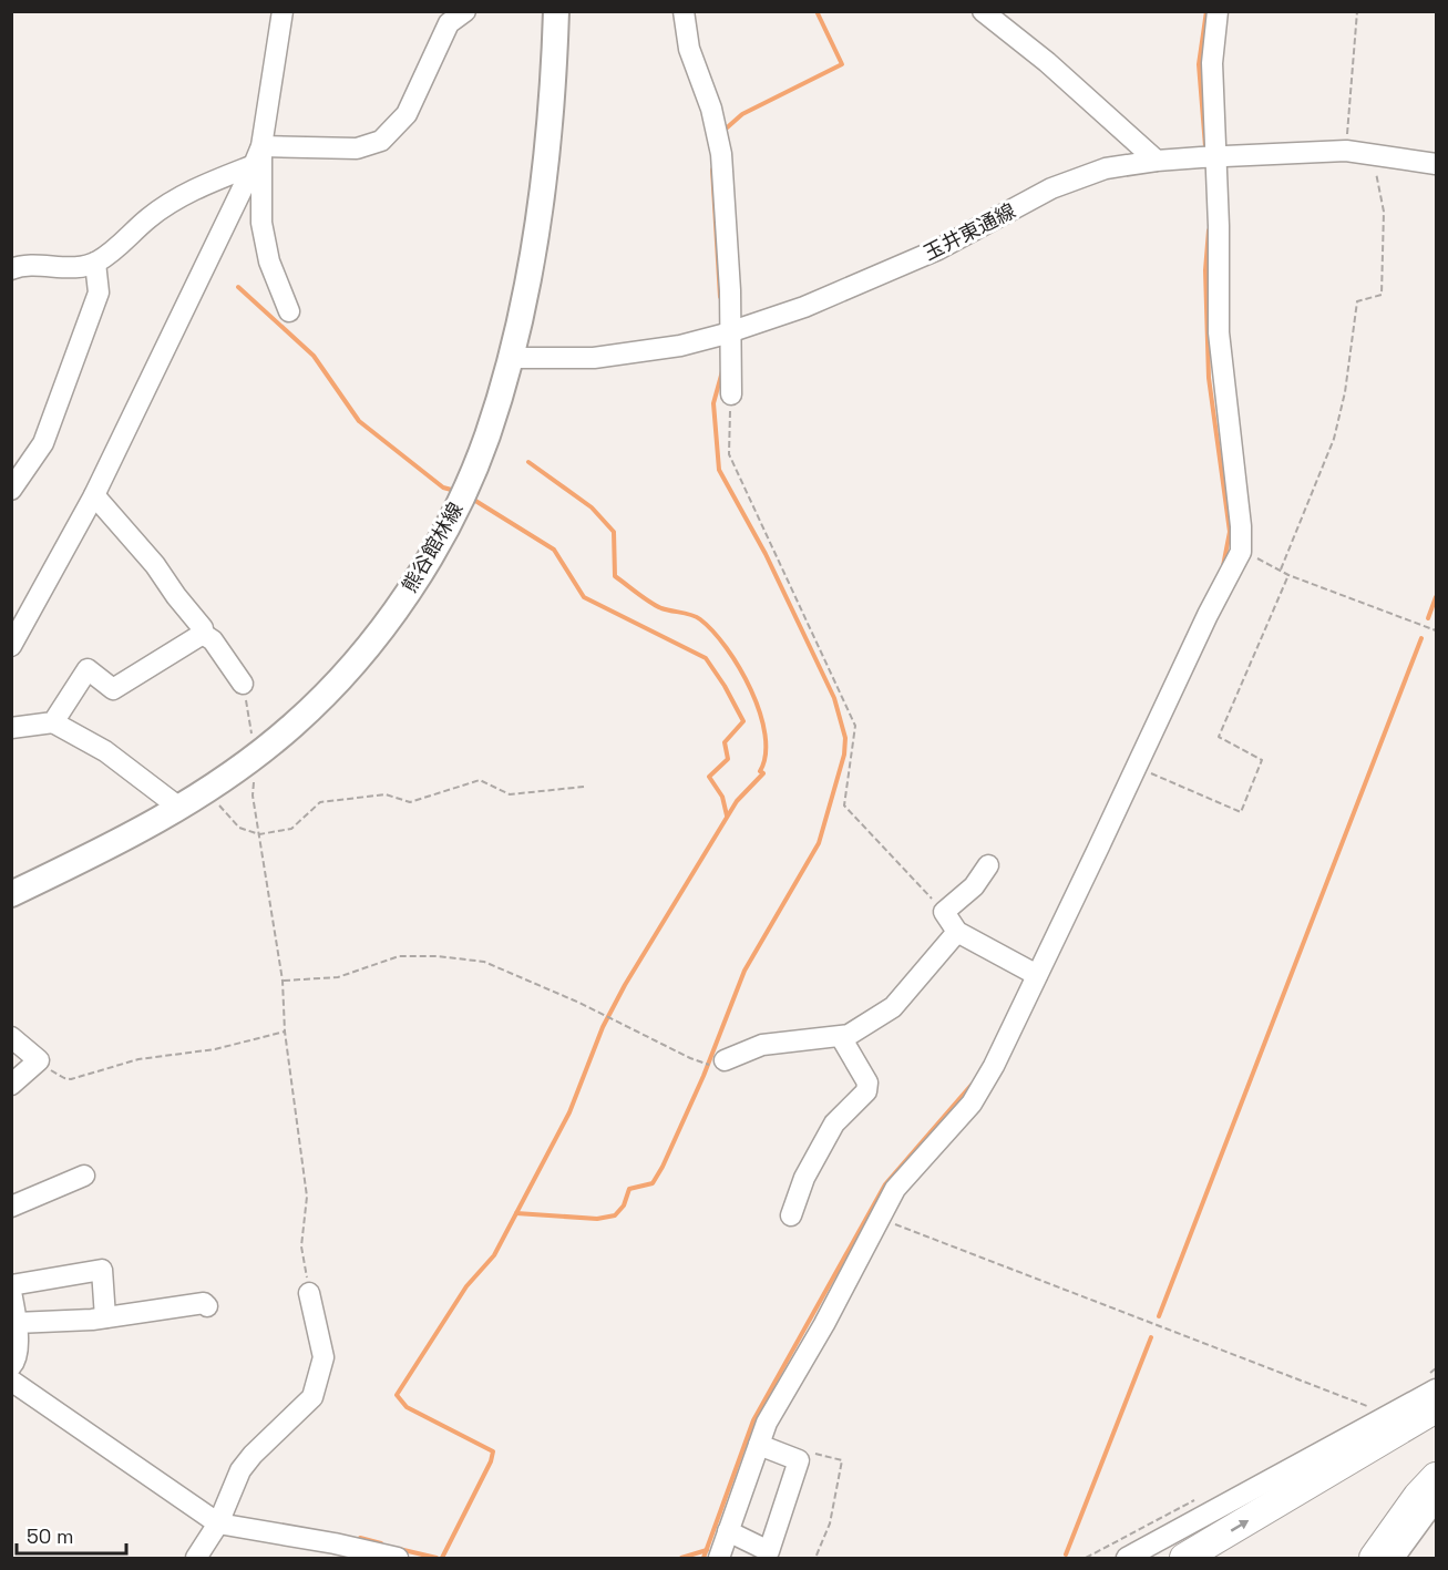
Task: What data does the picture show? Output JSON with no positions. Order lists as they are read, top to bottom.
{
  "streets": {
    "main road": ["熊谷館林線"],
    "street": ["玉井東通線"]
  },
  "crossings": [
    ["玉井東通線", "熊谷館林線"]
  ],
  "scale_bar": "50 m"
}
